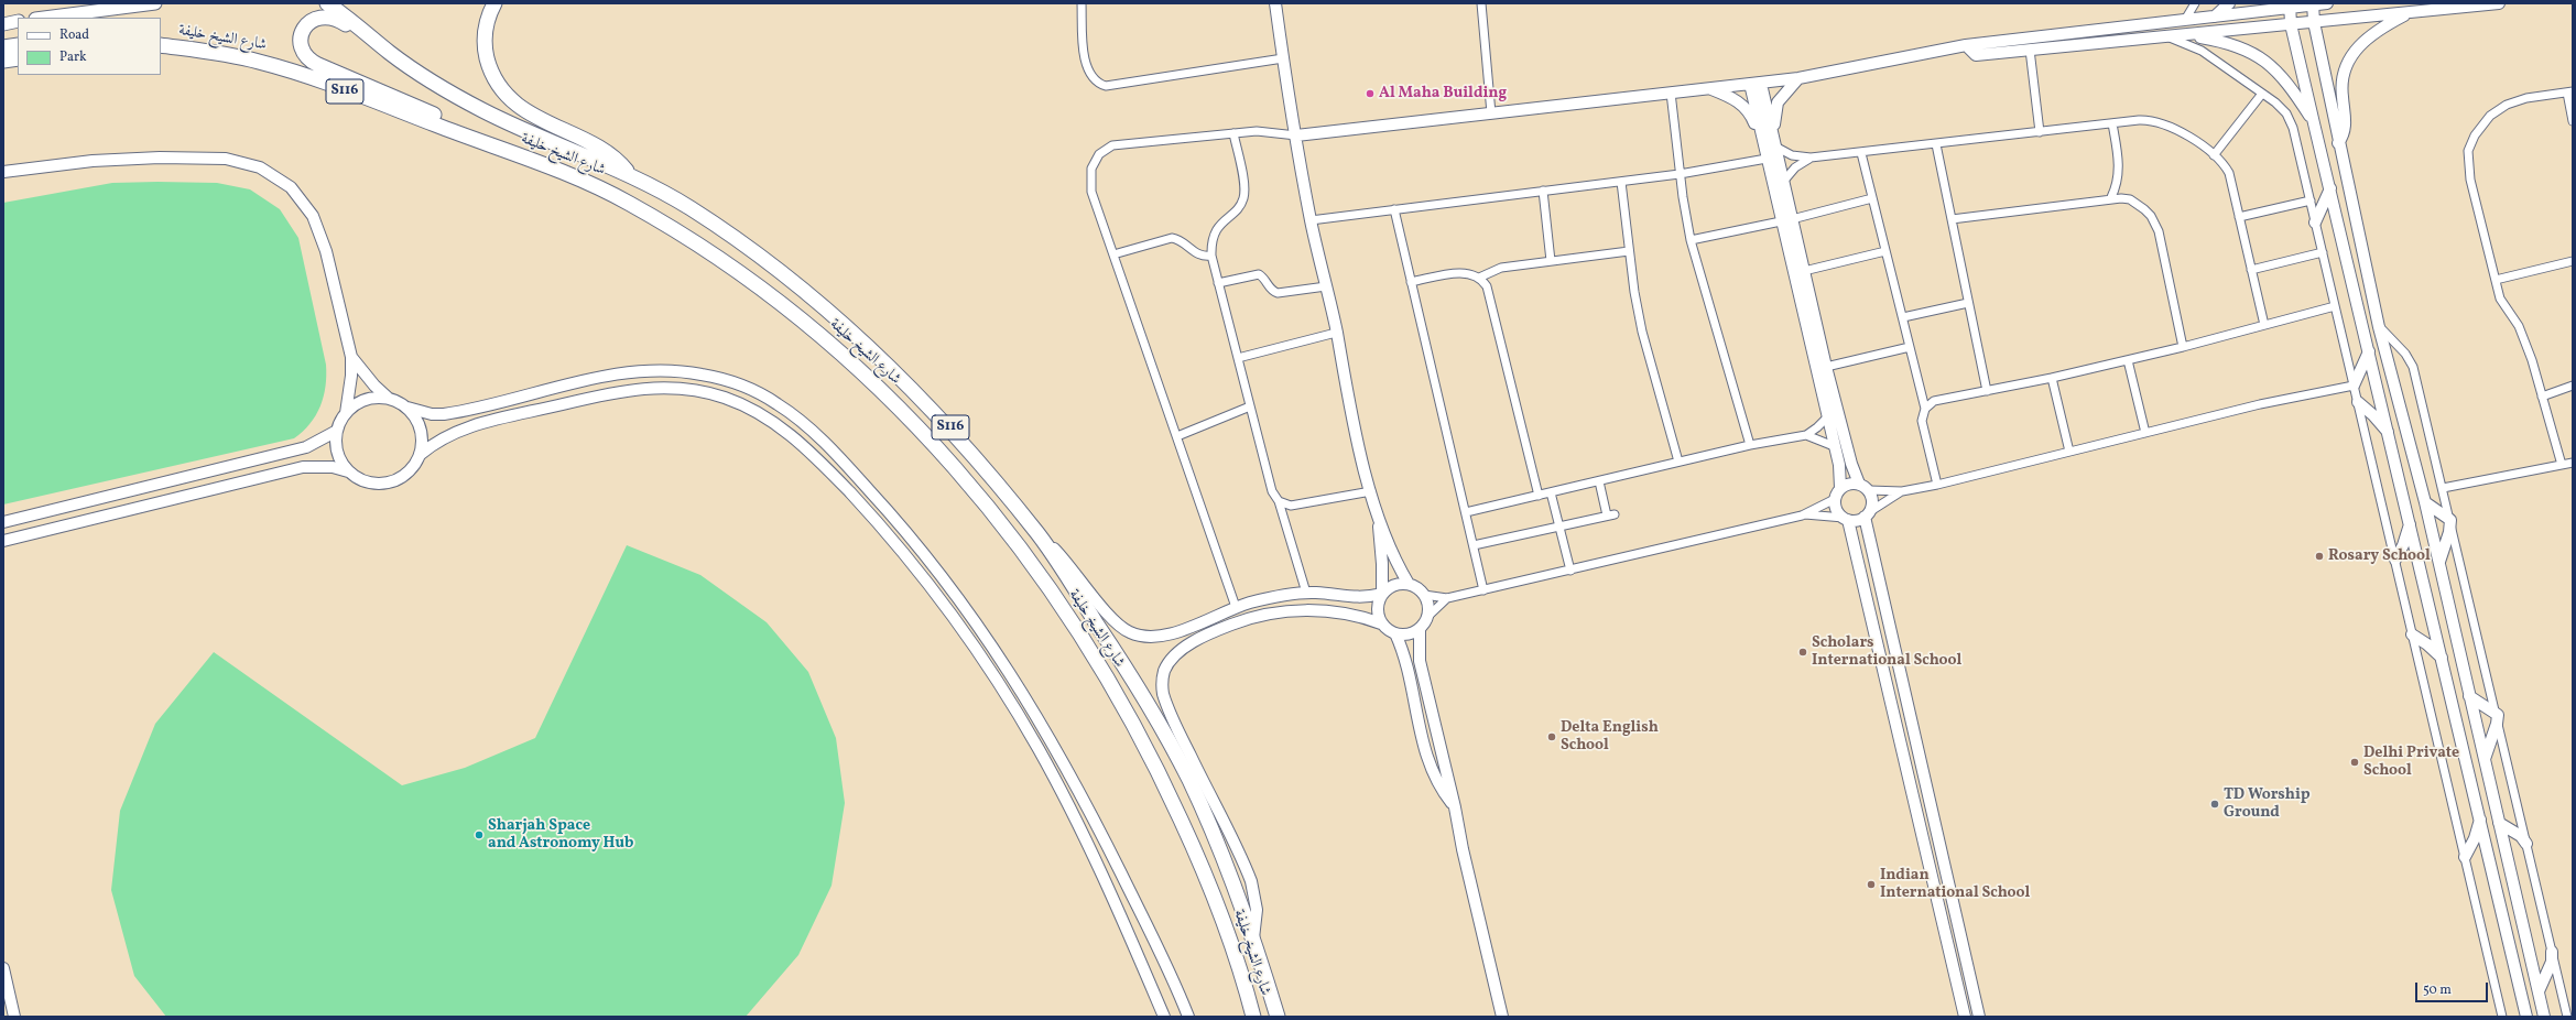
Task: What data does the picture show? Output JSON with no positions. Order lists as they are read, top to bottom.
{
  "streets": {
    "highway": ["شارع الشيخ خليفة", "S116"]
  },
  "places": [
    "Al Maha Building",
    "Rosary School",
    "Scholars International School",
    "Delta English School",
    "Delhi Private School",
    "TD Worship Ground",
    "Sharjah Space and Astronomy Hub",
    "Indian International School"
  ],
  "legend": ["Road", "Park"],
  "scale_bar": "50 m"
}
